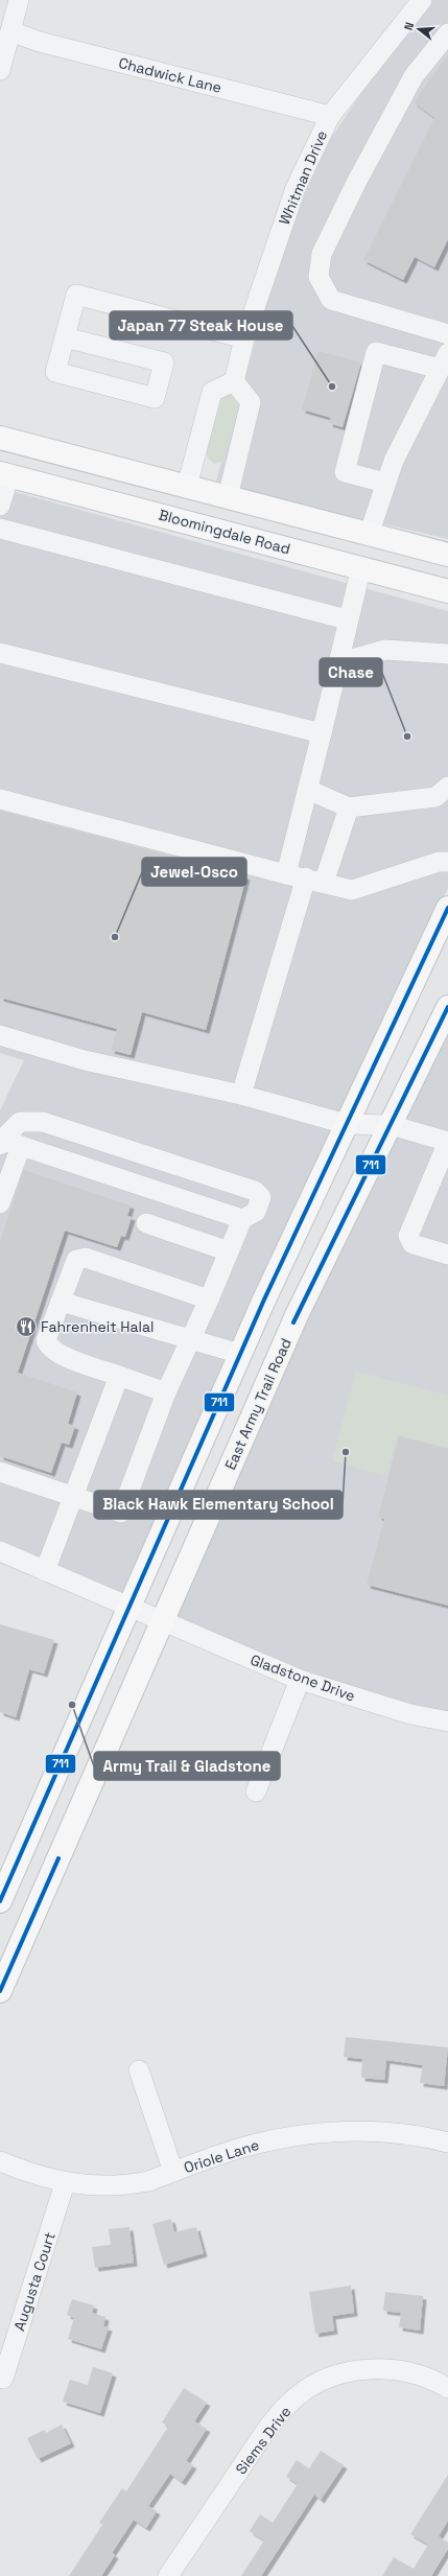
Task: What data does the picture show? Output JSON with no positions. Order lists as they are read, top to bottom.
{
  "streets": {
    "main road": ["Bloomingdale Road", "East Army Trail Road"],
    "street": [
      "Chadwick Lane",
      "Whitman Drive",
      "Gladstone Drive",
      "Oriole Lane",
      "Augusta Court",
      "Siems Drive"
    ]
  },
  "crossings": [
    ["Chadwick Lane", "Whitman Drive"],
    ["East Army Trail Road", "Gladstone Drive"],
    ["Oriole Lane", "Augusta Court"]
  ],
  "places": {
    "other": [
      "Japan 77 Steak House",
      "Chase",
      "Jewel-Osco",
      "Black Hawk Elementary School",
      "Army Trail & Gladstone"
    ],
    "restaurant": ["Fahrenheit Halal"]
  },
  "lines": ["transit line 711"],
  "north": "left"
}
